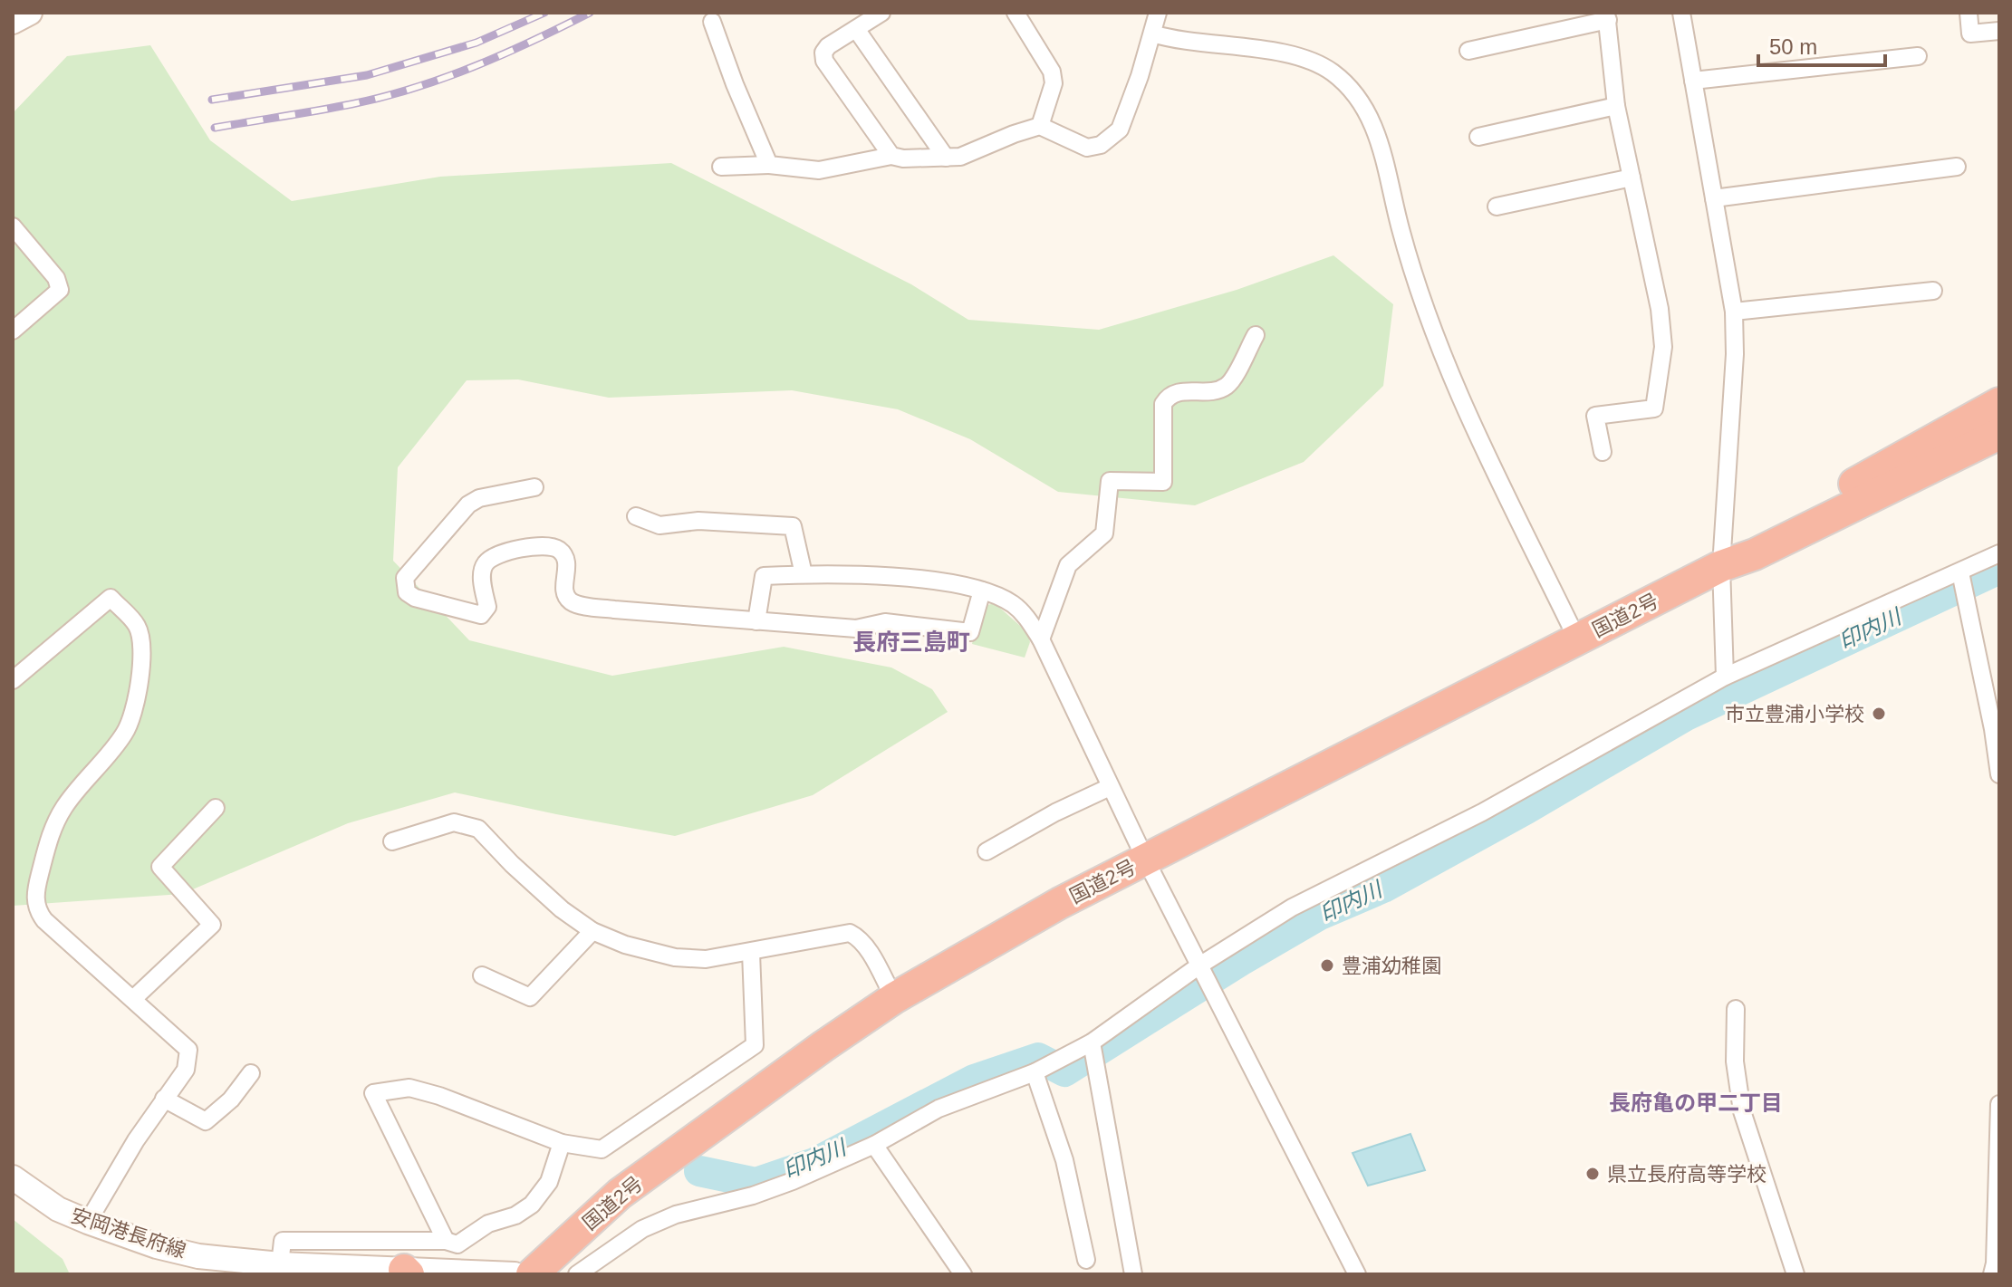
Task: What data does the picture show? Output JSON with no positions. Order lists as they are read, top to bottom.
{
  "streets": {
    "highway": ["国道2号"],
    "main road": ["安岡港長府線"]
  },
  "districts": ["長府三島町", "長府亀の甲二丁目"],
  "water": ["印内川"],
  "places": ["市立豊浦小学校", "豊浦幼稚園", "県立長府高等学校"],
  "scale_bar": "50 m"
}
